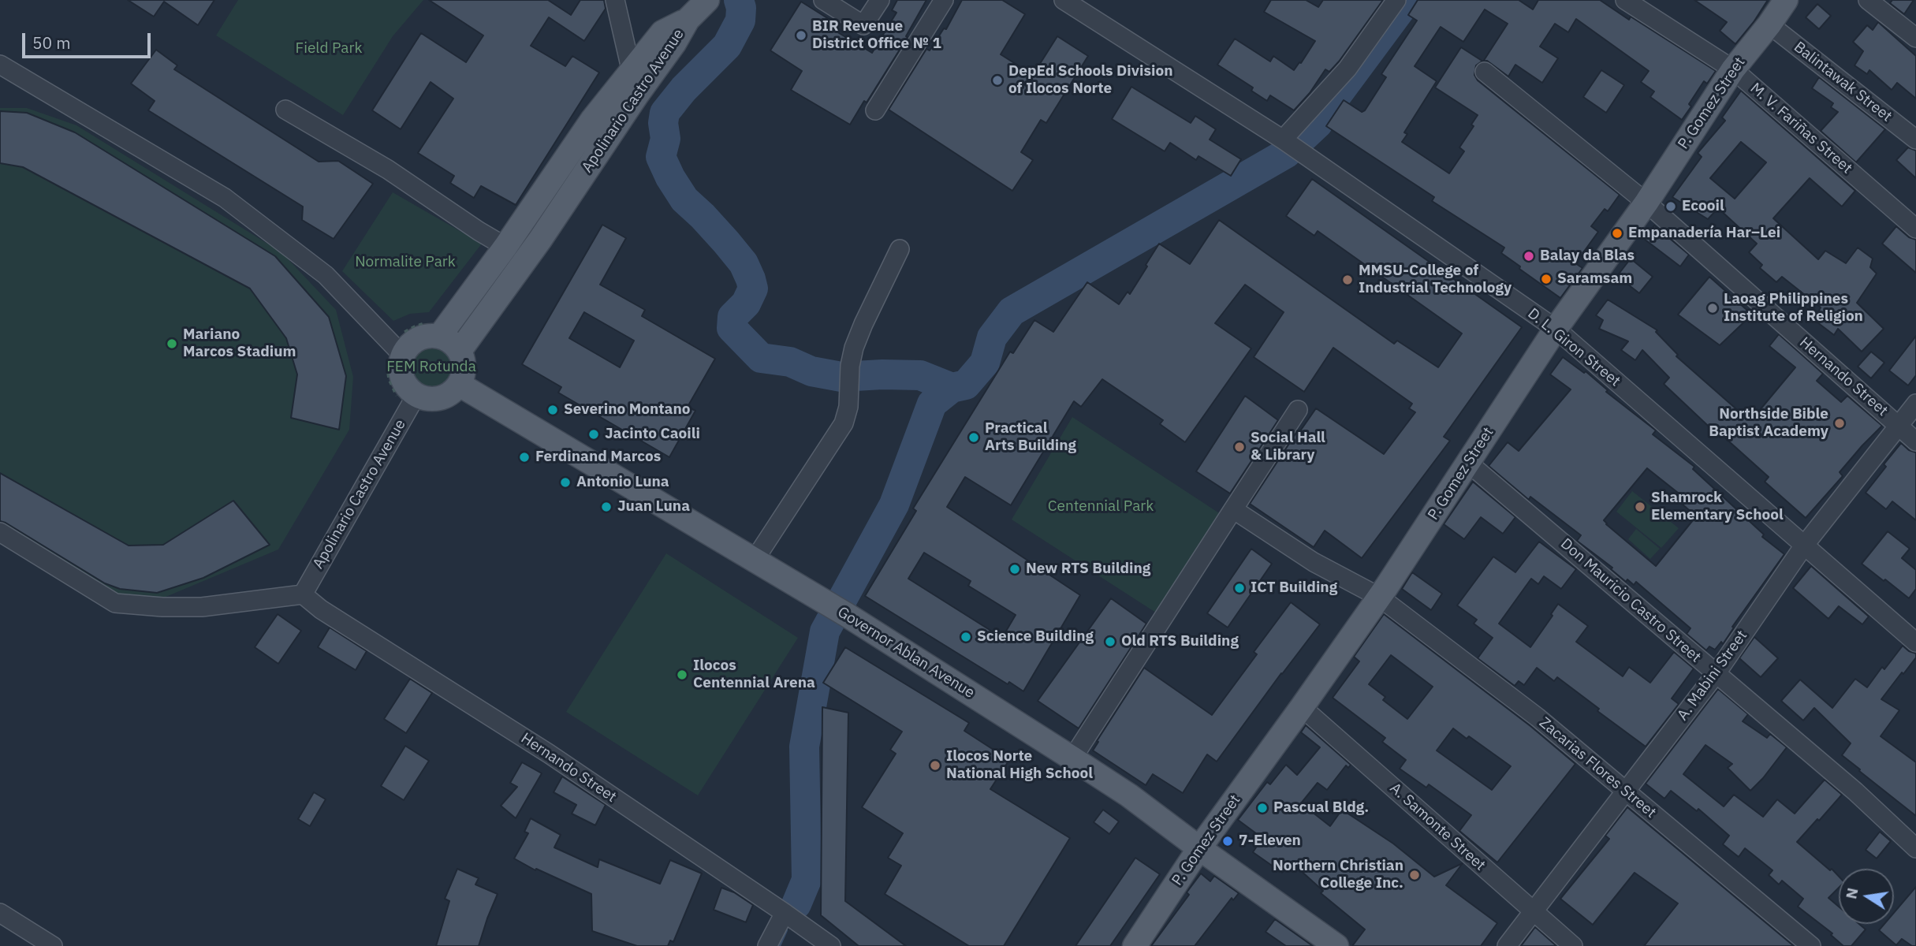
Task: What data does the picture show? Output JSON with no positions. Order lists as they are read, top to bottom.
{
  "streets": {
    "main road": ["Apolinario Castro Avenue", "P. Gomez Street", "Governor Ablan Avenue"],
    "street": [
      "Balintawak Street",
      "M. V. Fariñas Street",
      "D. L. Giron Street",
      "Hernando Street",
      "Don Mauricio Castro Street",
      "A. Mabini Street",
      "Zacarias Flores Street",
      "A. Samonte Street"
    ]
  },
  "crossings": [
    ["Balintawak Street", "P. Gomez Street"],
    ["Apolinario Castro Avenue", "Hernando Street"],
    ["Apolinario Castro Avenue", "Governor Ablan Avenue"],
    ["P. Gomez Street", "M. V. Fariñas Street"],
    ["P. Gomez Street", "D. L. Giron Street"],
    ["P. Gomez Street", "Hernando Street"],
    ["P. Gomez Street", "Don Mauricio Castro Street"],
    ["P. Gomez Street", "Governor Ablan Avenue"],
    ["P. Gomez Street", "Zacarias Flores Street"],
    ["P. Gomez Street", "A. Samonte Street"],
    ["D. L. Giron Street", "A. Mabini Street"],
    ["Hernando Street", "A. Mabini Street"],
    ["Don Mauricio Castro Street", "A. Mabini Street"],
    ["A. Mabini Street", "Zacarias Flores Street"],
    ["A. Mabini Street", "A. Samonte Street"]
  ],
  "parks": [
    "Field Park",
    "Normalite Park",
    "FEM Rotunda",
    "Centennial Park"
  ],
  "places": [
    "BIR Revenue District Office № 1",
    "DepEd Schools Division of Ilocos Norte",
    "Ecooil",
    "Empanadería Har–Lei",
    "Balay da Blas",
    "Saramsam",
    "MMSU-College of Industrial Technology",
    "Laoag Philippines Institute of Religion",
    "Mariano Marcos Stadium",
    "Severino Montano",
    "Northside Bible Baptist Academy",
    "Jacinto Caoili",
    "Practical Arts Building",
    "Social Hall & Library",
    "Ferdinand Marcos",
    "Antonio Luna",
    "Juan Luna",
    "Shamrock Elementary School",
    "New RTS Building",
    "ICT Building",
    "Science Building",
    "Old RTS Building",
    "Ilocos Centennial Arena",
    "Ilocos Norte National High School",
    "Pascual Bldg.",
    "7-Eleven",
    "Northern Christian College Inc."
  ],
  "scale_bar": "50 m",
  "north": "left"
}
